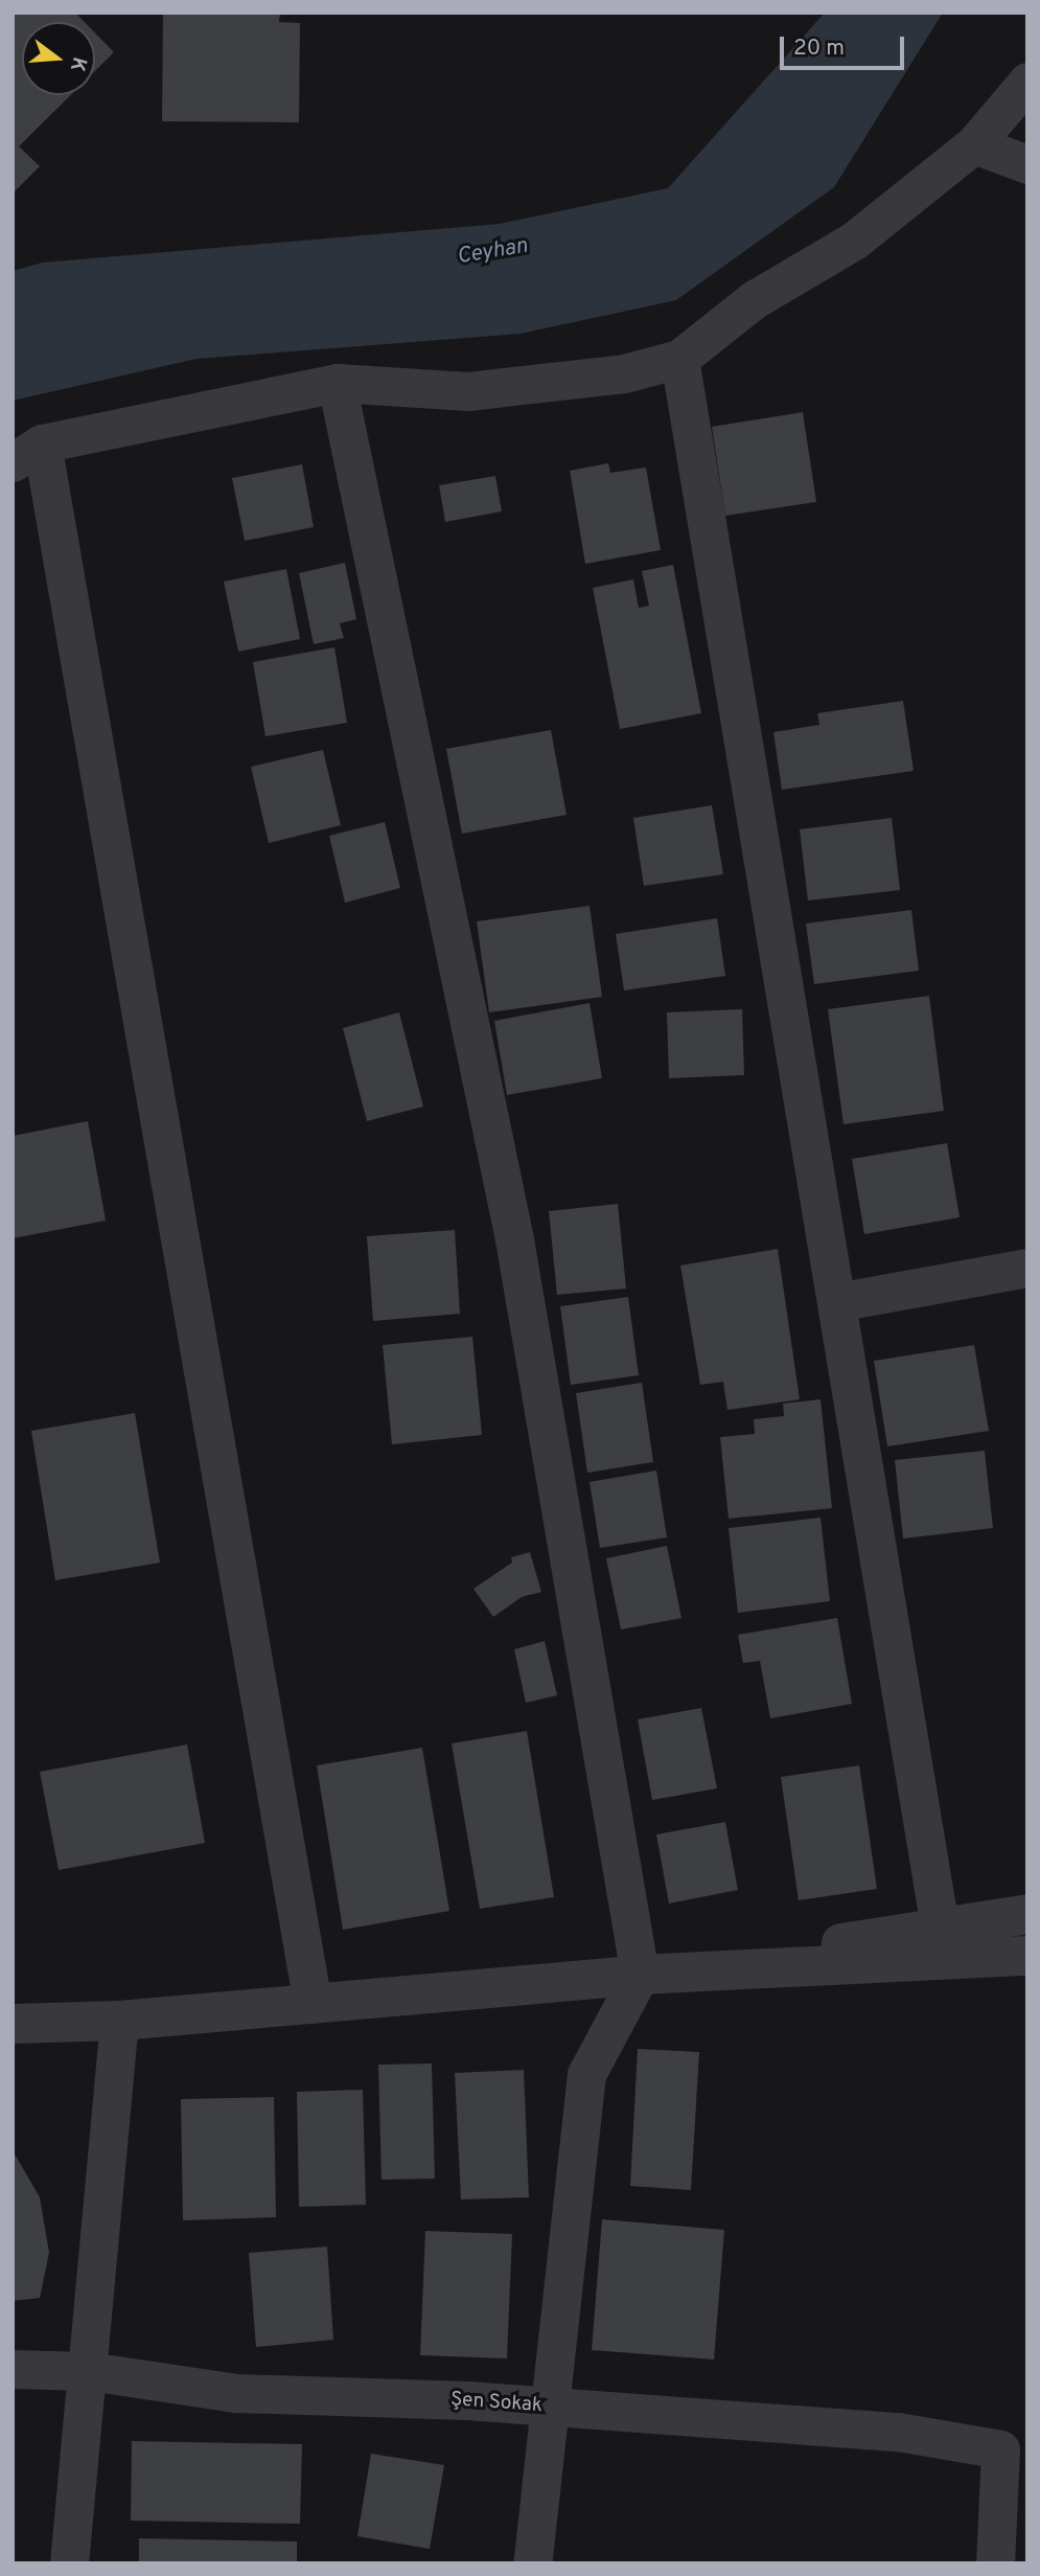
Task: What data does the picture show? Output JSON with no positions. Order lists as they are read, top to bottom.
{
  "streets": {
    "street": ["Şen Sokak"]
  },
  "water": ["Ceyhan"],
  "scale_bar": "20 m",
  "north": "right"
}
